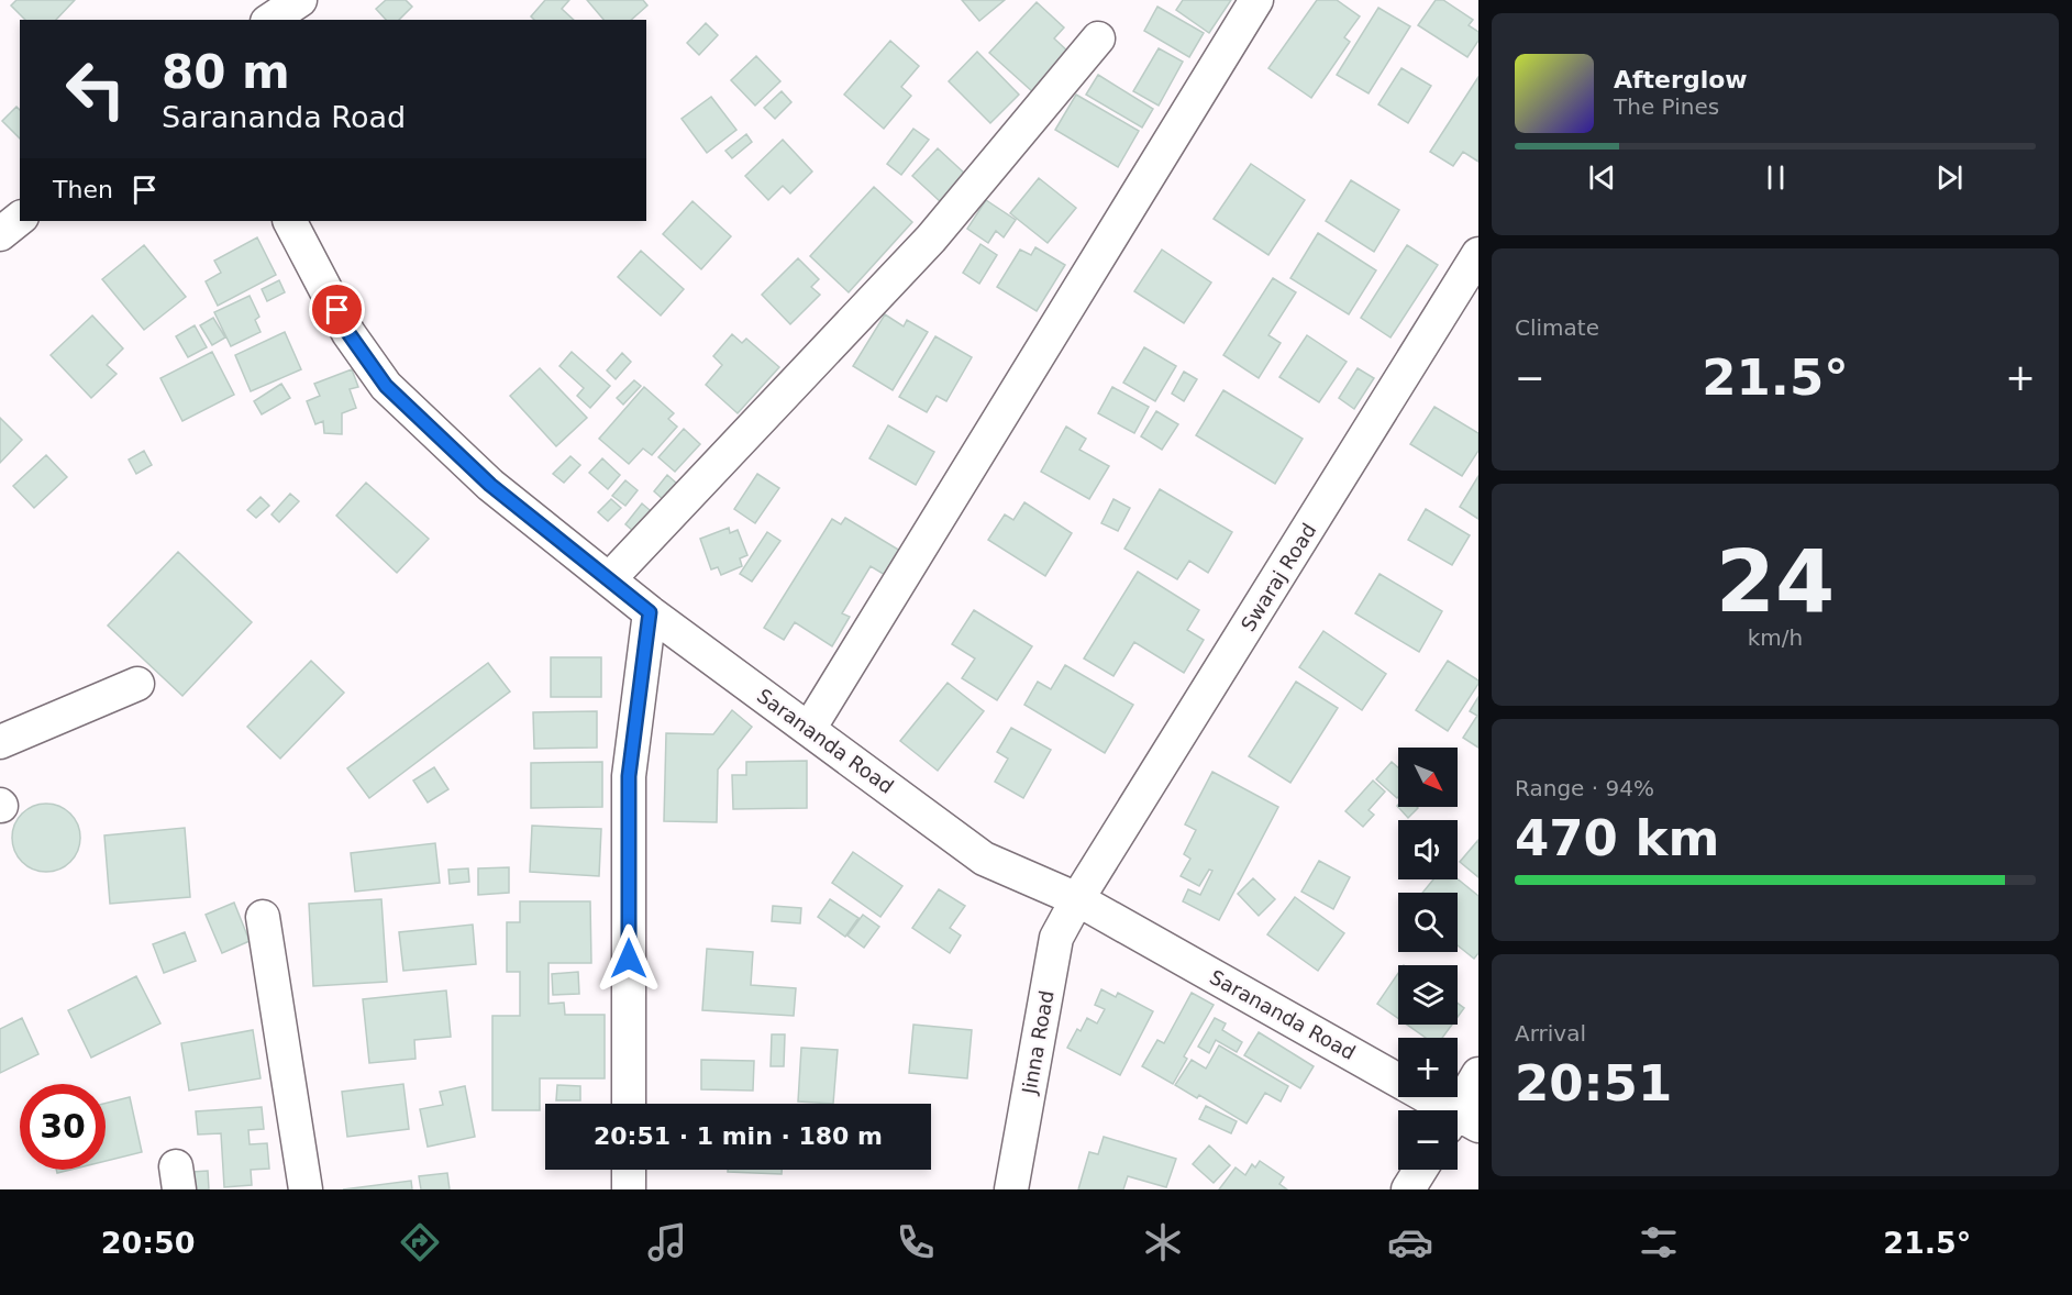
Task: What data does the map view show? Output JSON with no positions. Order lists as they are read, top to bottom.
{
  "streets": {
    "street": ["Swaraj Road", "Sarananda Road", "Jinna Road"]
  },
  "crossings": [
    ["Swaraj Road", "Sarananda Road"],
    ["Swaraj Road", "Jinna Road"],
    ["Sarananda Road", "Jinna Road"]
  ],
  "north": "bottom right",
  "page": {
    "turn": ["80 m", "Sarananda Road"],
    "song": ["Afterglow", "The Pines"],
    "then": "Then",
    "tile": [
      "Climate",
      ["24", "km/h"],
      ["Range · 94%", "470 km"],
      ["Arrival", "20:51"]
    ],
    "heat": ["−", "21.5°", "+"],
    "map_buttons": ["+", "−"],
    "limit": "30",
    "trip": "20:51 · 1 min · 180 m",
    "tabs": ["20:50", "21.5°"]
  }
}
